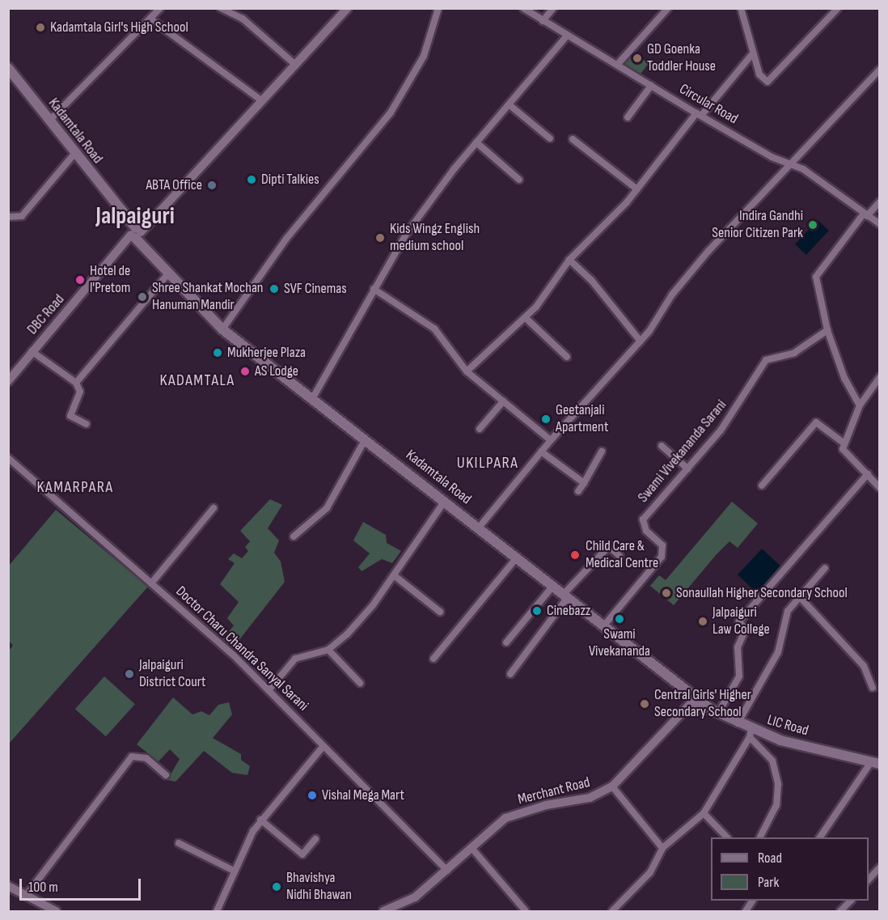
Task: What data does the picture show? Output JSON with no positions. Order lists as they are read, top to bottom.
{
  "streets": {
    "main road": ["Kadamtala Road", "LIC Road"],
    "street": [
      "Circular Road",
      "DBC Road",
      "Swami Vivekananda Sarani",
      "Doctor Charu Chandra Sanyal Sarani",
      "Merchant Road"
    ]
  },
  "crossings": [
    ["Kadamtala Road", "DBC Road"],
    ["Kadamtala Road", "Swami Vivekananda Sarani"],
    ["Kadamtala Road", "LIC Road"],
    ["Kadamtala Road", "Merchant Road"],
    ["Doctor Charu Chandra Sanyal Sarani", "Merchant Road"],
    ["LIC Road", "Merchant Road"]
  ],
  "districts": [
    "Jalpaiguri",
    "KADAMTALA",
    "UKILPARA",
    "KAMARPARA"
  ],
  "places": [
    "Kadamtala Girl's High School",
    "GD Goenka Toddler House",
    "Dipti Talkies",
    "ABTA Office",
    "Indira Gandhi Senior Citizen Park",
    "Kids Wingz English medium school",
    "Hotel de l'Pretom",
    "SVF Cinemas",
    "Shree Shankat Mochan Hanuman Mandir",
    "Mukherjee Plaza",
    "AS Lodge",
    "Geetanjali Apartment",
    "Child Care & Medical Centre",
    "Sonaullah Higher Secondary School",
    "Cinebazz",
    "Swami Vivekananda",
    "Jalpaiguri Law College",
    "Jalpaiguri District Court",
    "Central Girls' Higher Secondary School",
    "Vishal Mega Mart",
    "Bhavishya Nidhi Bhawan"
  ],
  "legend": ["Road", "Park"],
  "scale_bar": "100 m"
}
